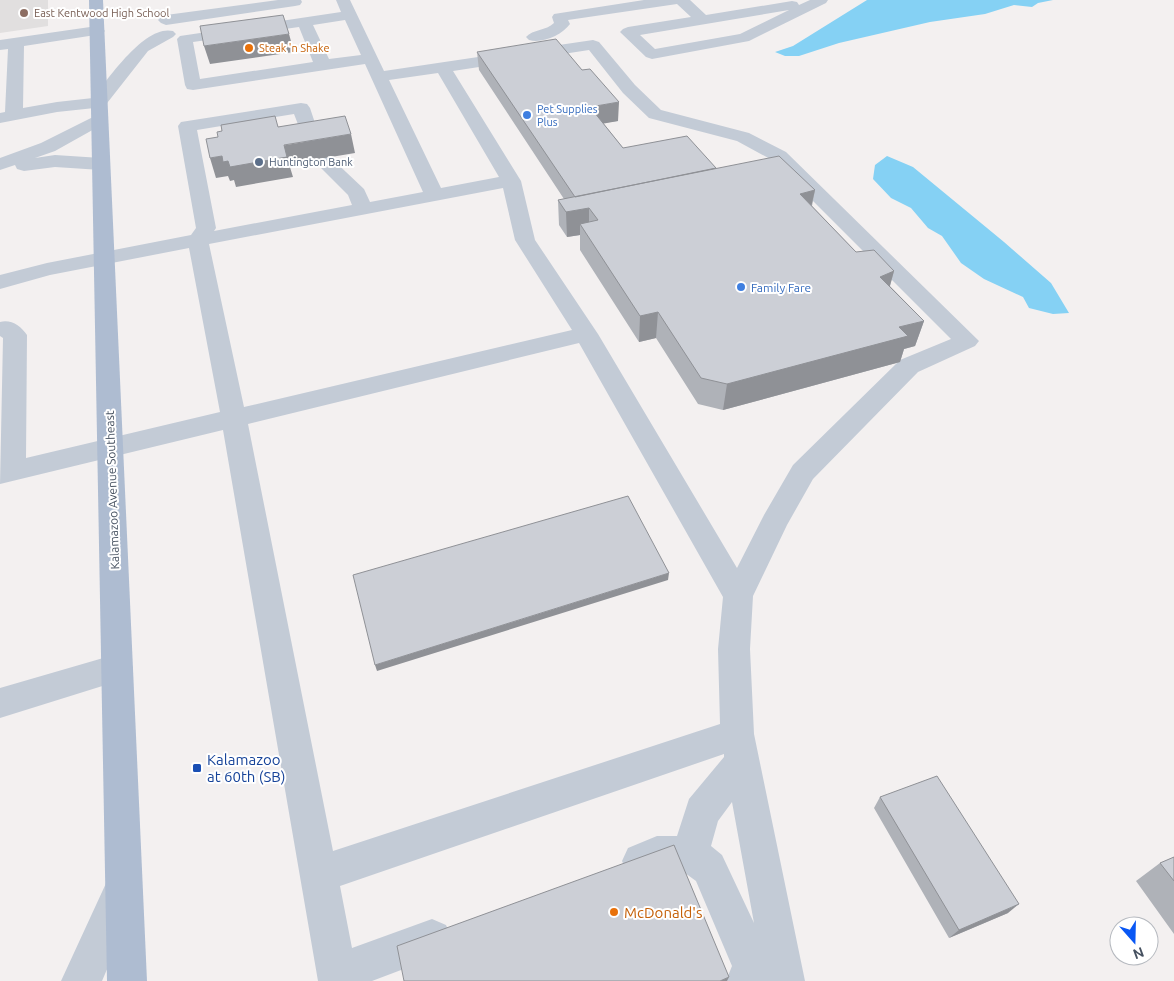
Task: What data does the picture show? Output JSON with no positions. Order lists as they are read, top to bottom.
{
  "streets": {
    "main road": ["Kalamazoo Avenue Southeast"]
  },
  "places": {
    "other": [
      "East Kentwood High School",
      "Steak 'n Shake",
      "Pet Supplies Plus",
      "Huntington Bank",
      "Family Fare",
      "McDonald's"
    ],
    "transit": ["Kalamazoo at 60th (SB)"]
  },
  "north": "bottom"
}
